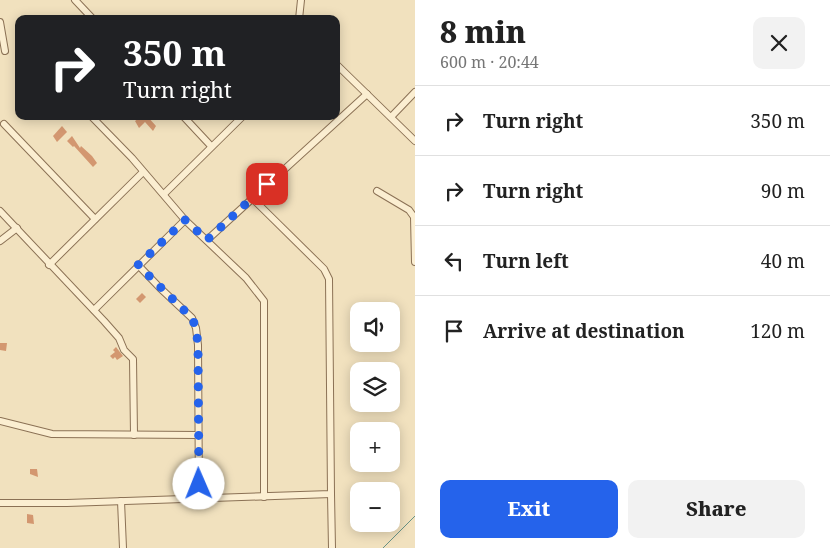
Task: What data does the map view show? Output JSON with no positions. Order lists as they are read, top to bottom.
{
  "page": {
    "heading": ["8 min", "600 m · 20:44"],
    "turn": ["350 m", "Turn right"],
    "list": [
      {
        "name": "Turn right",
        "value": "350 m"
      },
      {
        "name": "Turn right",
        "value": "90 m"
      },
      {
        "name": "Turn left",
        "value": "40 m"
      },
      {
        "name": "Arrive at destination",
        "value": "120 m"
      }
    ],
    "map_buttons": ["+", "−"],
    "buttons": ["Exit", "Share"]
  }
}
